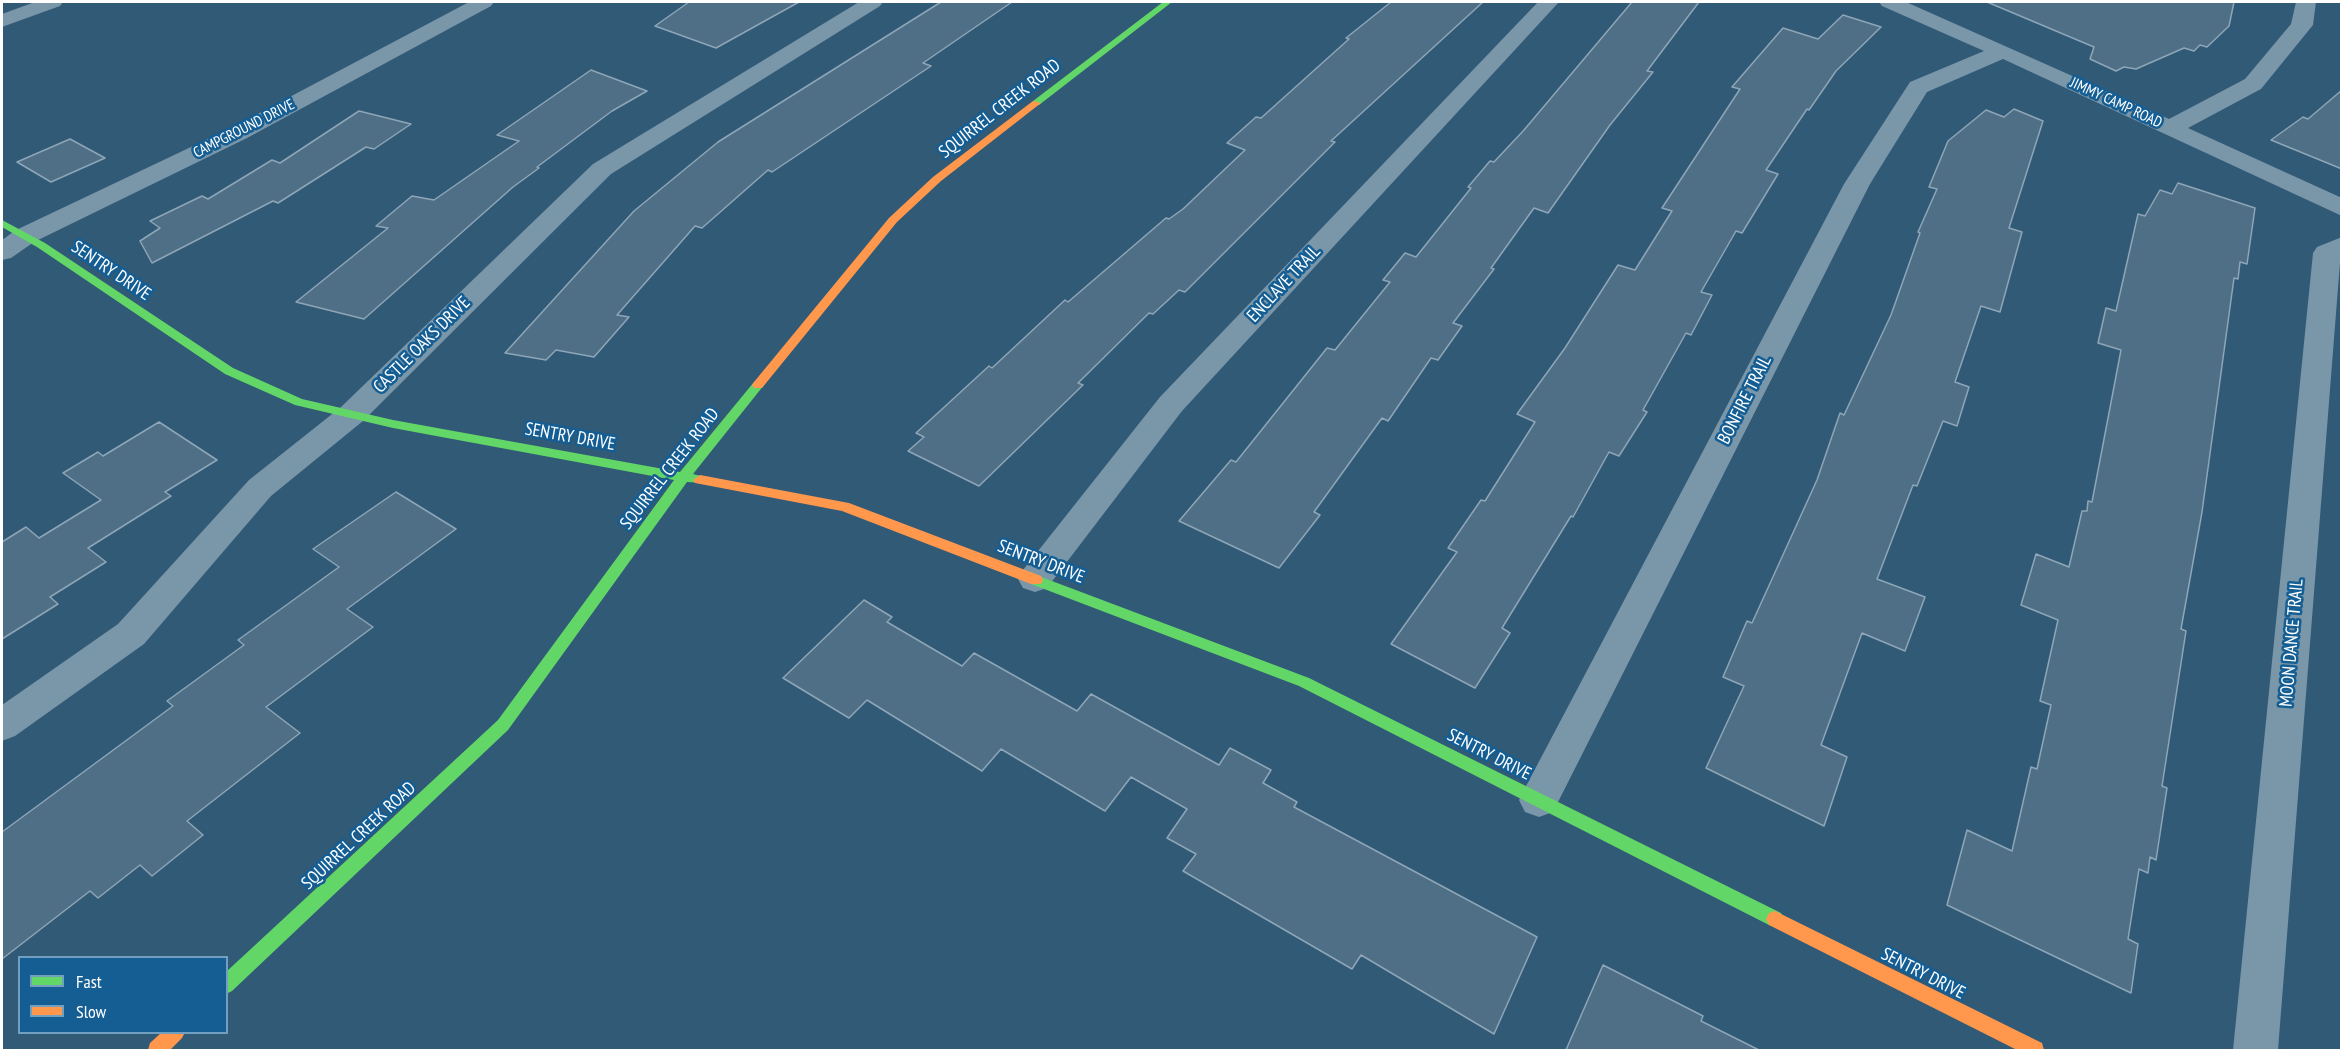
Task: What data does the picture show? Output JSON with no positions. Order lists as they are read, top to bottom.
{
  "streets": {
    "street": [
      "JIMMY CAMP ROAD",
      "SQUIRREL CREEK ROAD",
      "CAMPGROUND DRIVE",
      "SENTRY DRIVE",
      "ENCLAVE TRAIL",
      "CASTLE OAKS DRIVE",
      "BONFIRE TRAIL",
      "MOON DANCE TRAIL"
    ]
  },
  "crossings": [
    ["JIMMY CAMP ROAD", "BONFIRE TRAIL"],
    ["SQUIRREL CREEK ROAD", "SENTRY DRIVE"],
    ["CAMPGROUND DRIVE", "SENTRY DRIVE"],
    ["SENTRY DRIVE", "ENCLAVE TRAIL"],
    ["SENTRY DRIVE", "CASTLE OAKS DRIVE"],
    ["SENTRY DRIVE", "BONFIRE TRAIL"]
  ],
  "legend": ["Fast", "Slow"]
}
